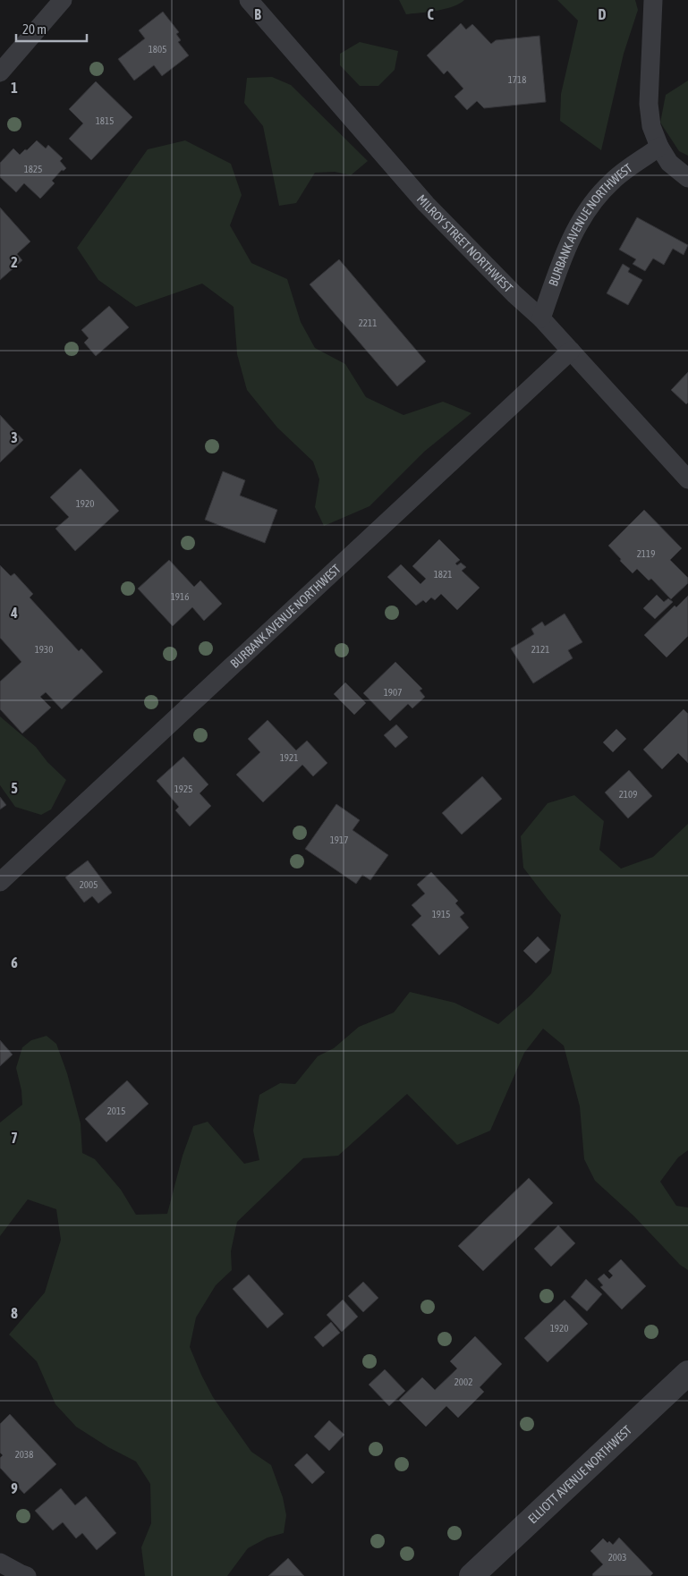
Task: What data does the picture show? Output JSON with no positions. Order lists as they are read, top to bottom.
{
  "streets": {
    "street": ["BURBANK AVENUE NORTHWEST", "MILROY STREET NORTHWEST", "ELLIOTT AVENUE NORTHWEST"]
  },
  "crossings": [
    ["BURBANK AVENUE NORTHWEST", "MILROY STREET NORTHWEST"]
  ],
  "house_numbers": [
    "1805",
    "1718",
    "1815",
    "1825",
    "2211",
    "1920",
    "2119",
    "1821",
    "1916",
    "1930",
    "2121",
    "1907",
    "1921",
    "1925",
    "2109",
    "1917",
    "2005",
    "1915",
    "2015",
    "1920",
    "2002",
    "2038",
    "2003"
  ],
  "scale_bar": "20 m",
  "grid": {
    "columns": ["B", "C", "D"],
    "rows": [
      "1",
      "2",
      "3",
      "4",
      "5",
      "6",
      "7",
      "8",
      "9"
    ]
  }
}
